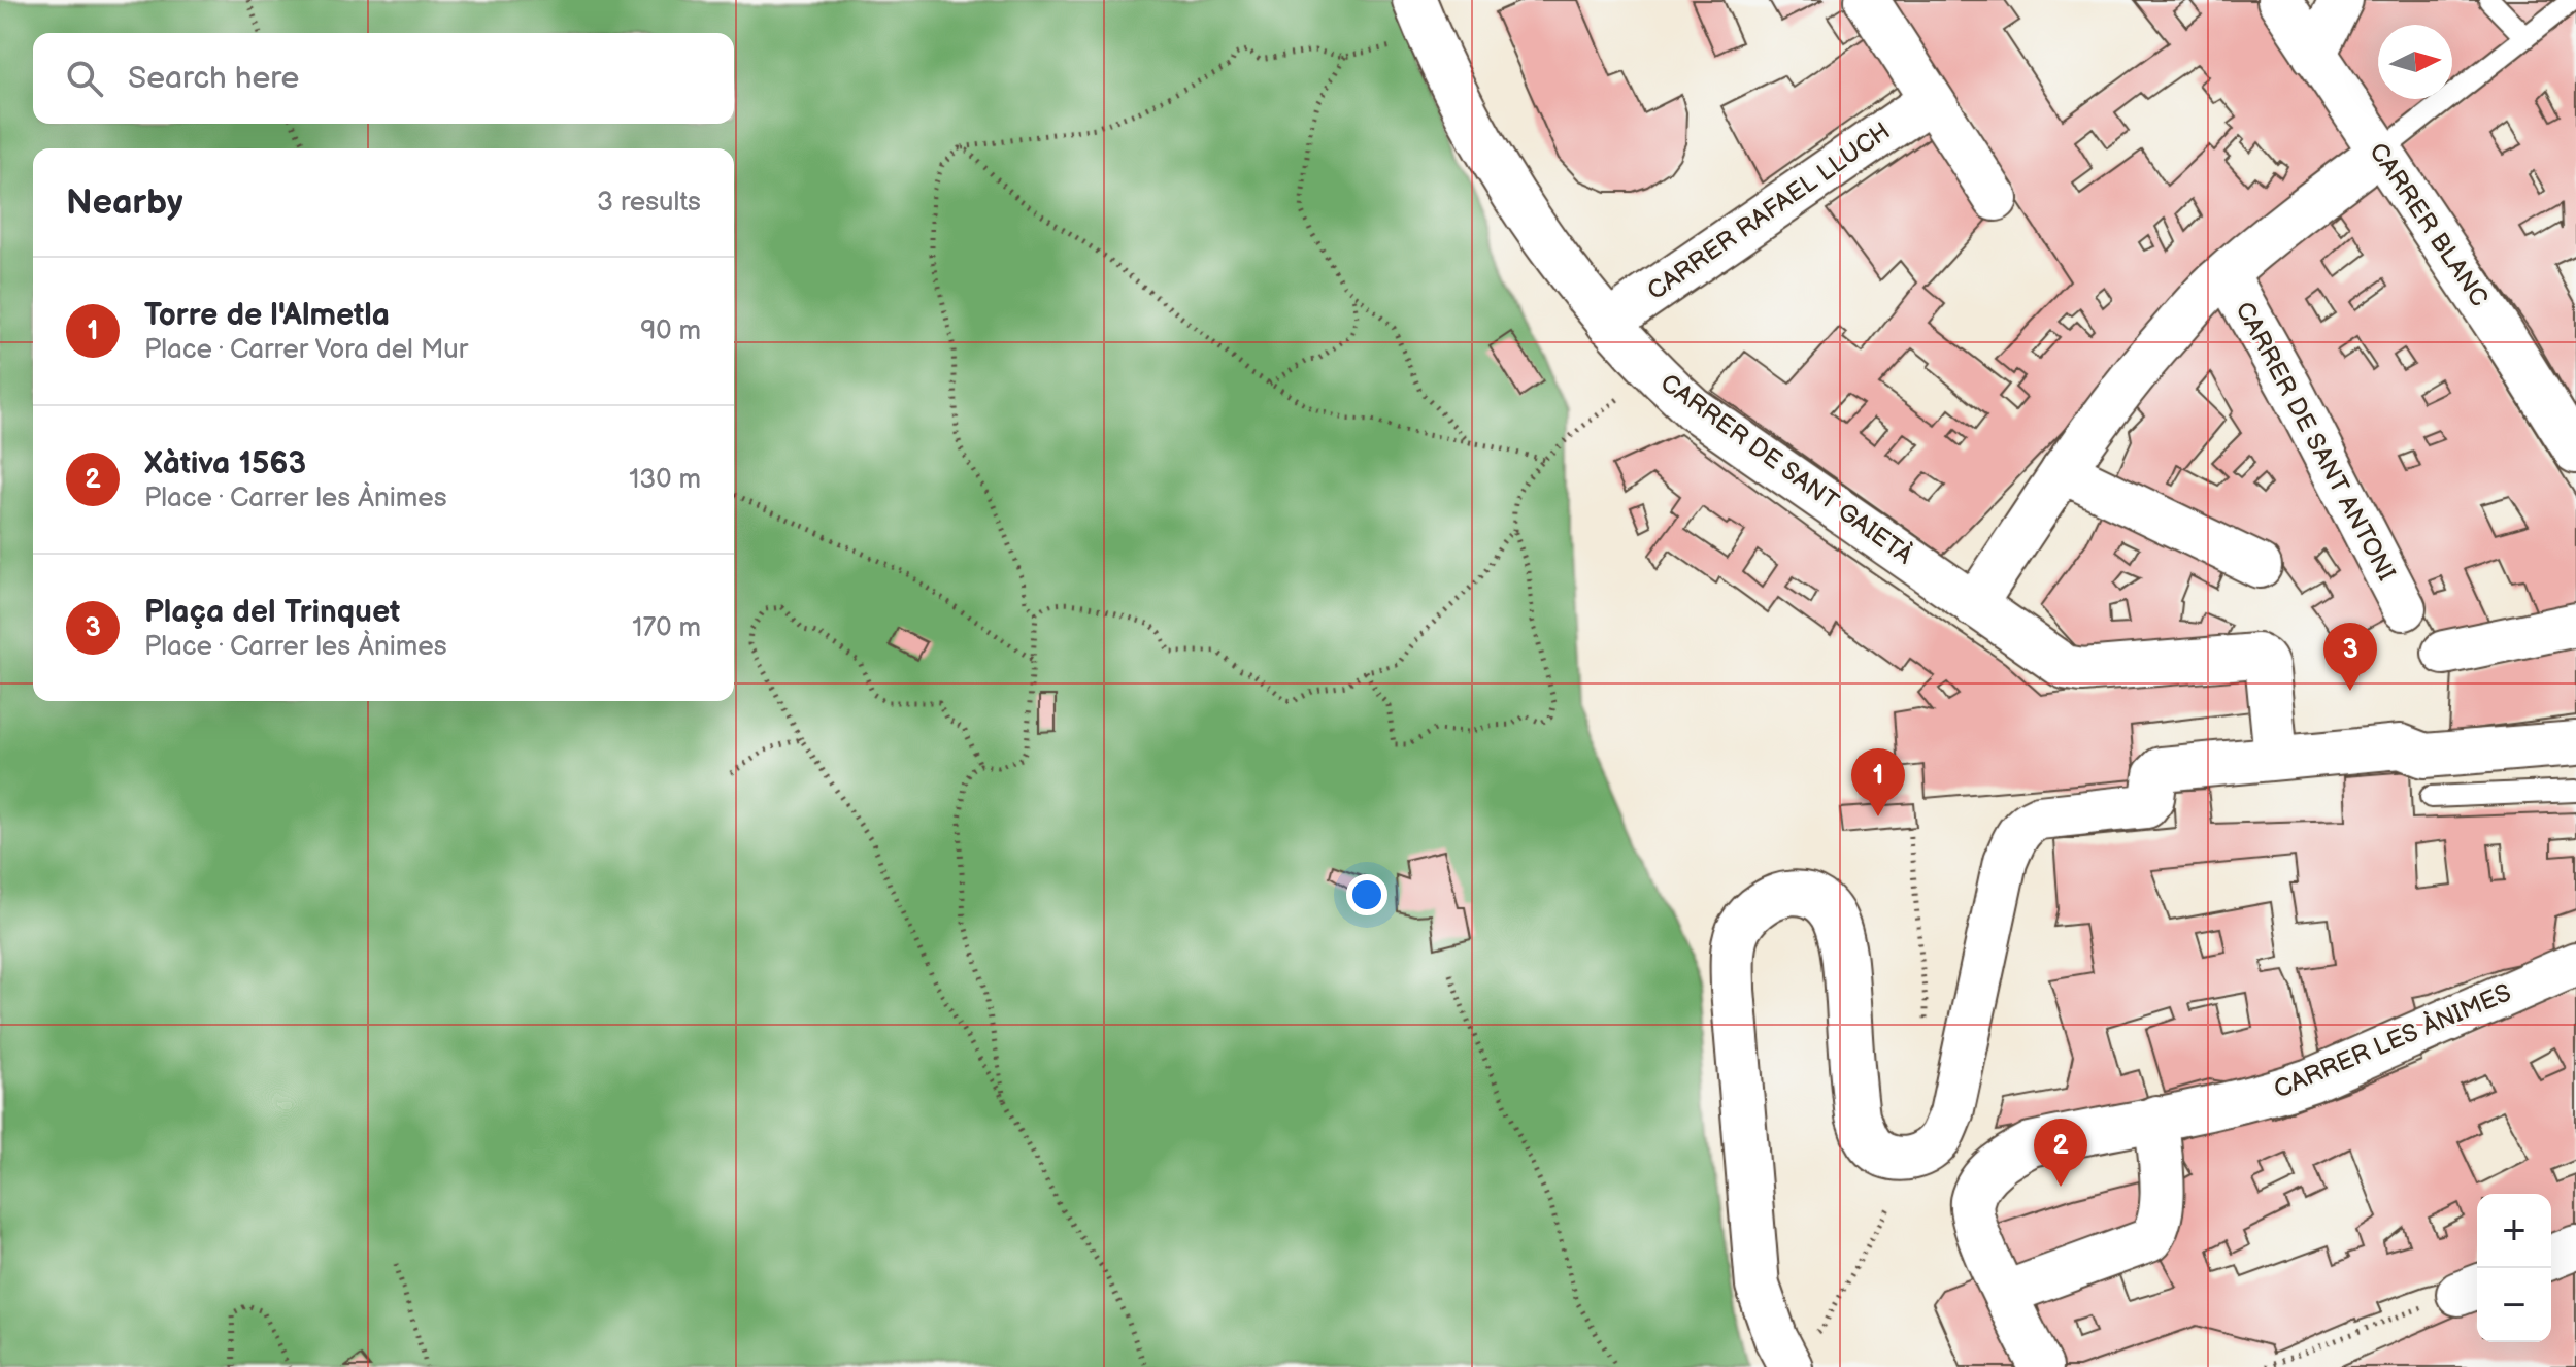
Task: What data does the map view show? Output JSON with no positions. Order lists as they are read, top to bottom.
{
  "streets": {
    "street": [
      "CARRER RAFAEL LLUCH",
      "CARRER BLANC",
      "CARRER DE SANT ANTONI",
      "CARRER DE SANT GAIETÀ",
      "CARRER LES ÀNIMES"
    ]
  },
  "crossings": [
    ["CARRER RAFAEL LLUCH", "CARRER DE SANT GAIETÀ"]
  ],
  "north": "right",
  "page": {
    "search": "Search here",
    "heading": ["Nearby", "3 results"],
    "list": [
      {
        "mark": "1",
        "name": "Torre de l'Almetla",
        "note": "Place · Carrer Vora del Mur",
        "value": "90 m"
      },
      {
        "mark": "2",
        "name": "Xàtiva 1563",
        "note": "Place · Carrer les Ànimes",
        "value": "130 m"
      },
      {
        "mark": "3",
        "name": "Plaça del Trinquet",
        "note": "Place · Carrer les Ànimes",
        "value": "170 m"
      }
    ],
    "pins": ["3", "1", "2"],
    "map_buttons": ["+", "−"]
  }
}
